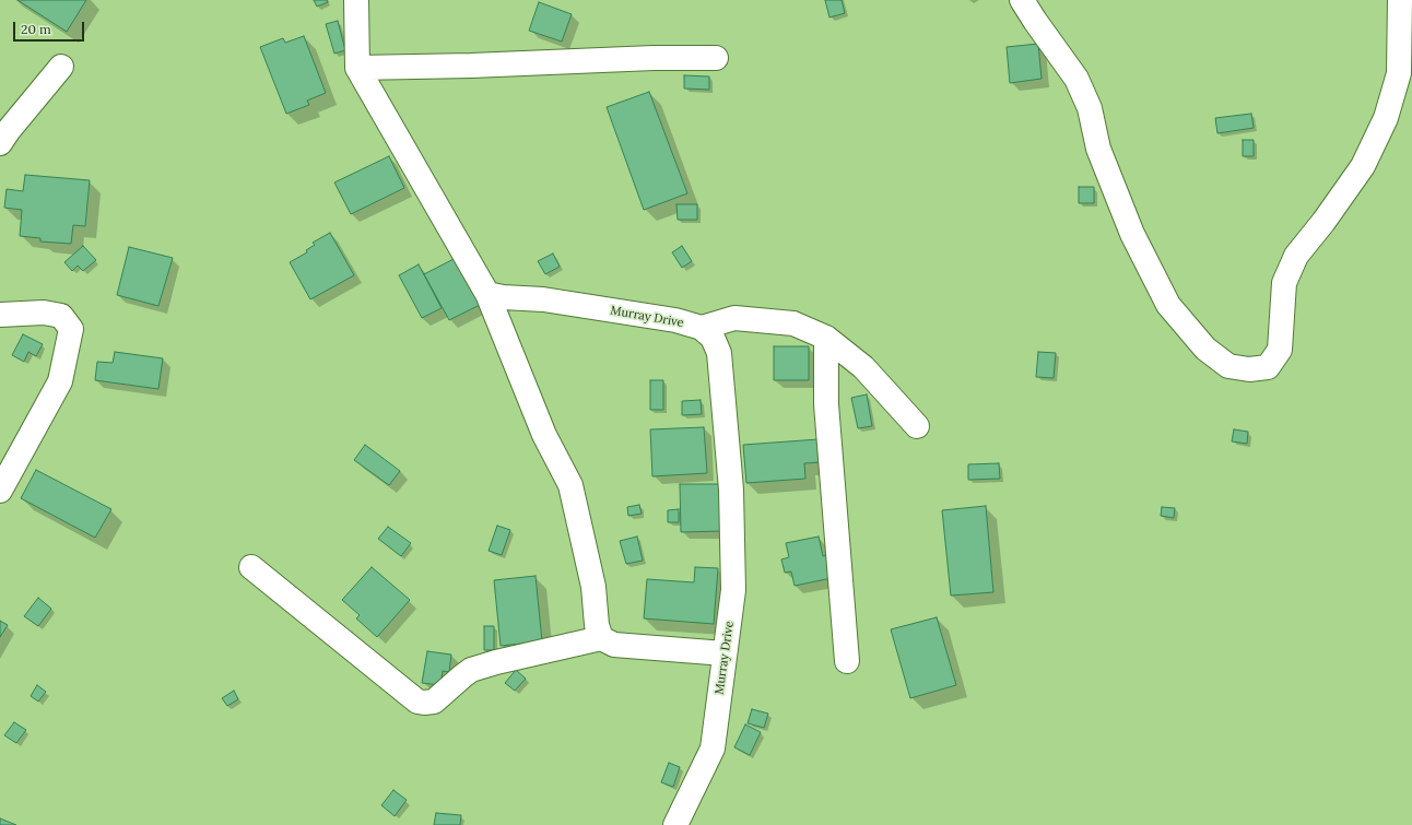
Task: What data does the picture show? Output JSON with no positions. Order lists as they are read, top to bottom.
{
  "streets": {
    "street": ["Murray Drive"]
  },
  "scale_bar": "20 m"
}
